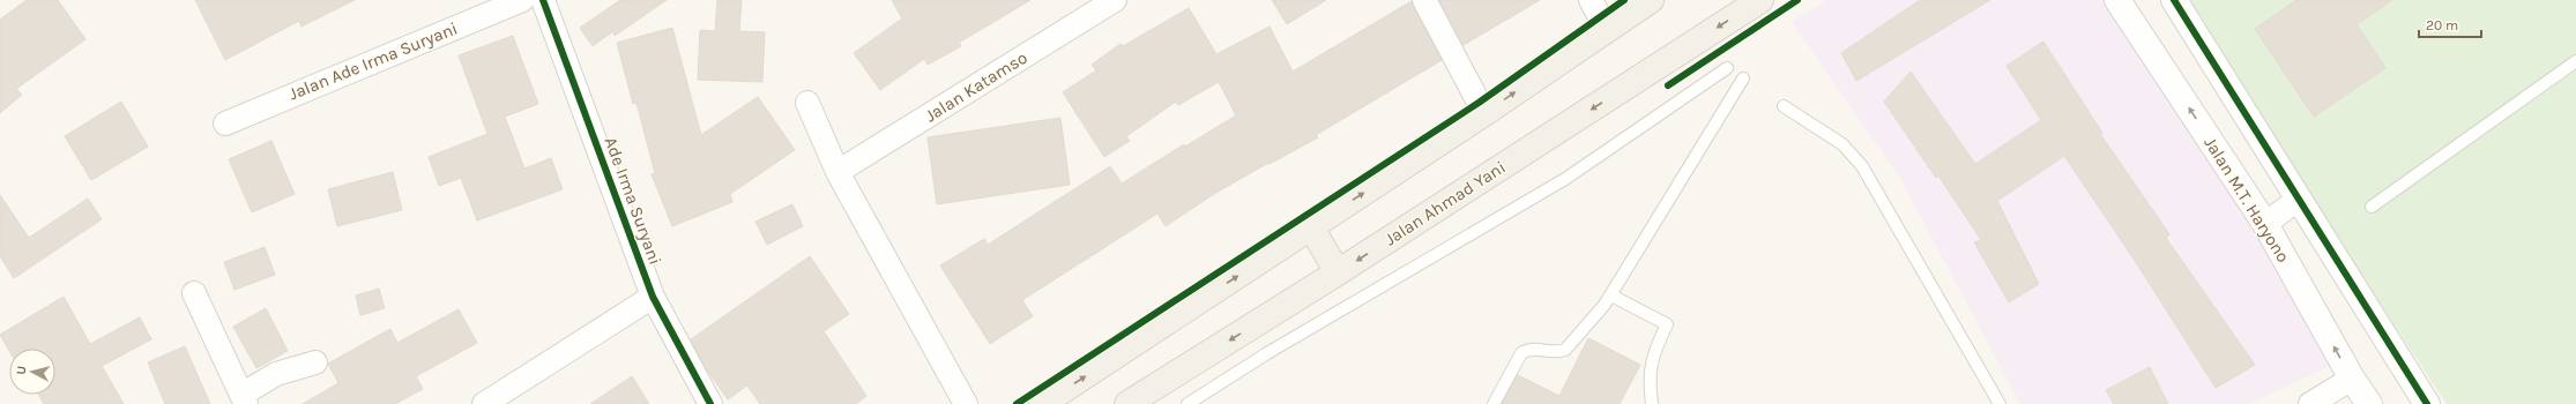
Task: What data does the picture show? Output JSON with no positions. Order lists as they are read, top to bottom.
{
  "streets": {
    "main road": ["Jalan Ahmad Yani"],
    "street": [
      "Jalan Ade Irma Suryani",
      "Jalan Katamso",
      "Jalan M.T. Haryono",
      "Ade Irma Suryani"
    ]
  },
  "scale_bar": "20 m",
  "north": "left"
}
